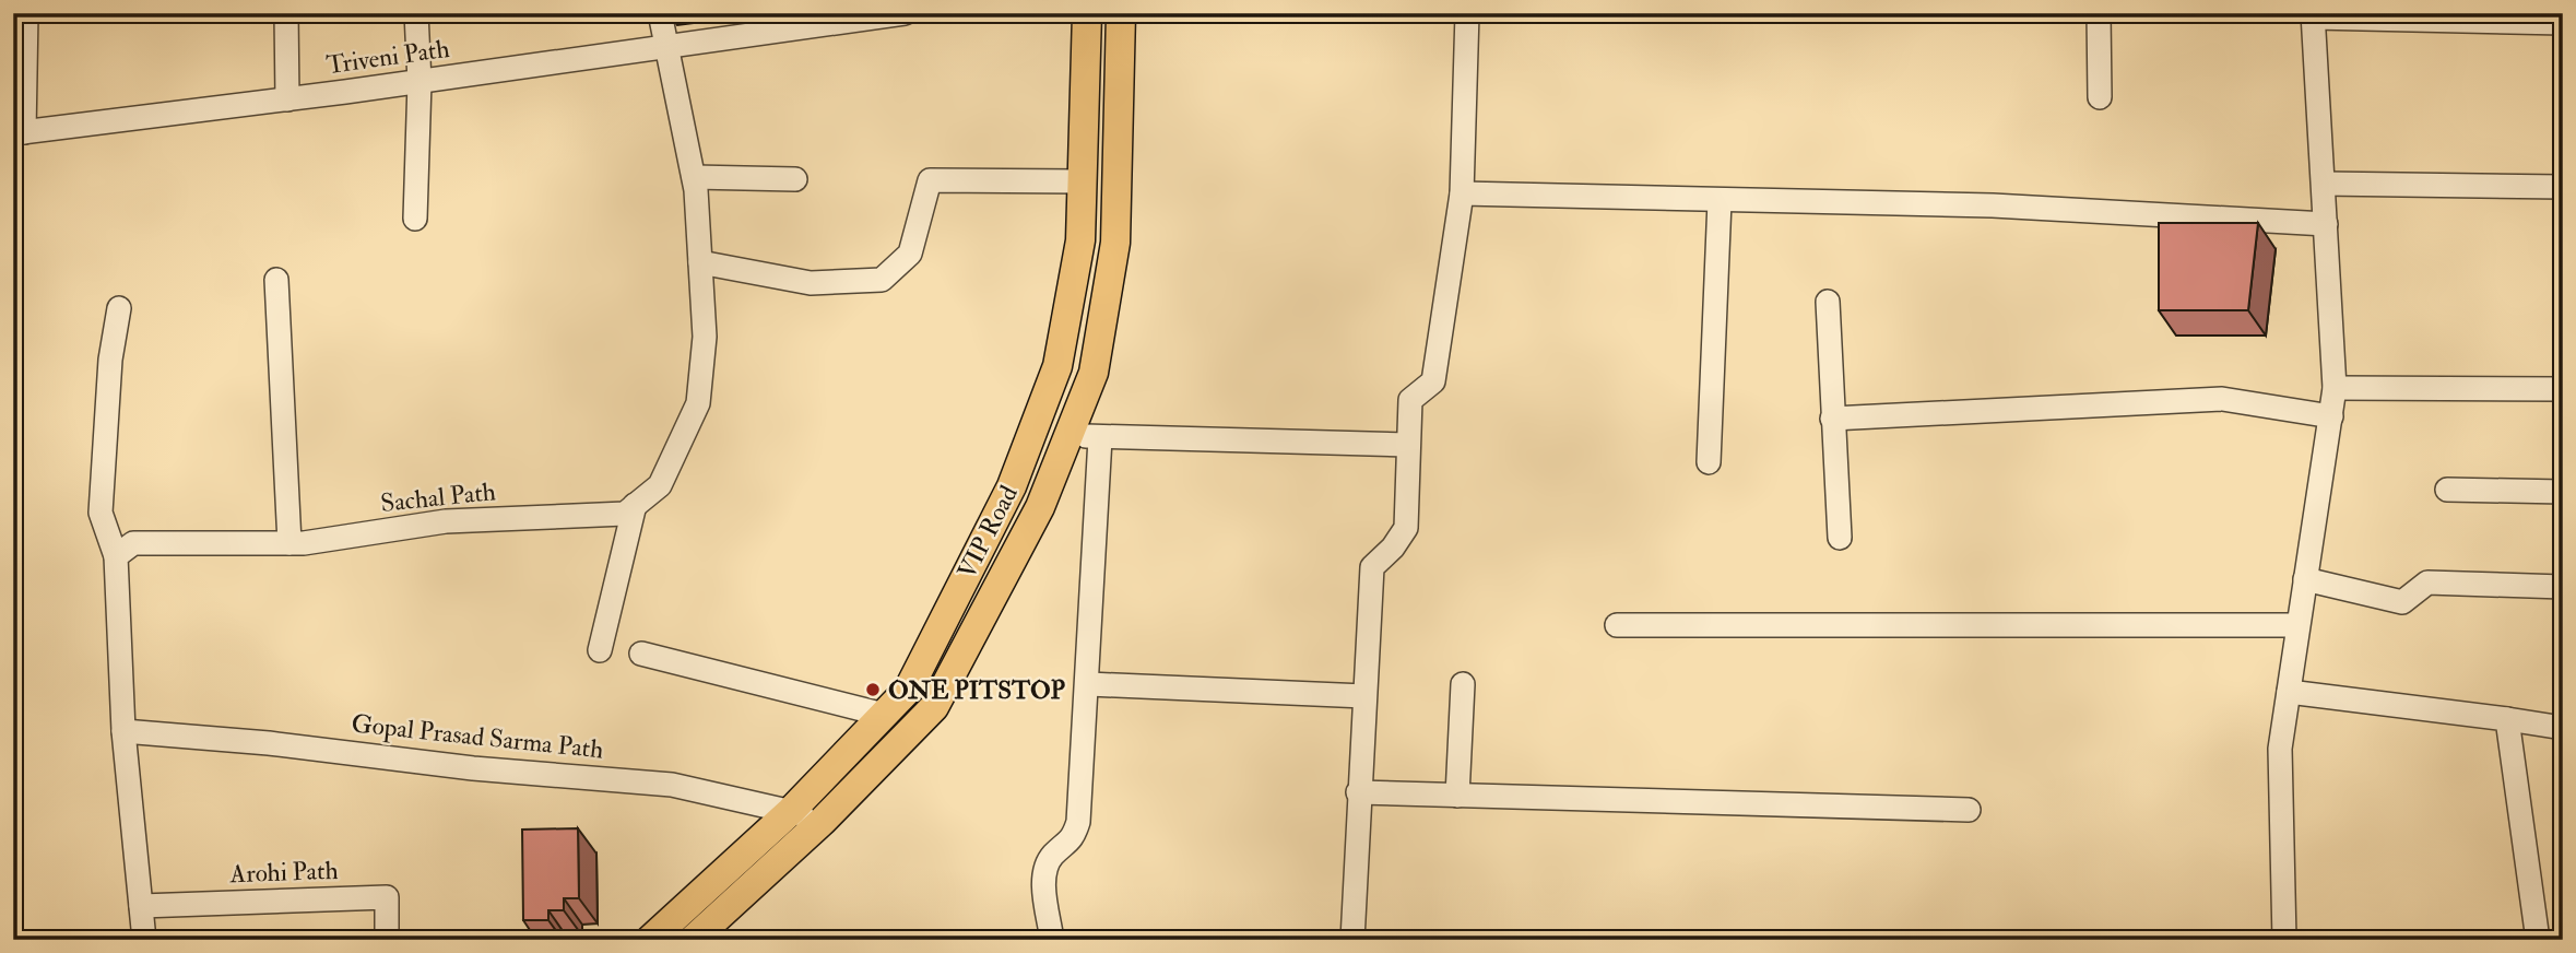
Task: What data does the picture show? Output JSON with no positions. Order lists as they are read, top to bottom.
{
  "streets": {
    "main road": ["VIP Road"],
    "street": [
      "Triveni Path",
      "Sachal Path",
      "Gopal Prasad Sarma Path",
      "Arohi Path"
    ]
  },
  "crossings": [
    ["Triveni Path", "Sachal Path"],
    ["VIP Road", "Gopal Prasad Sarma Path"]
  ],
  "places": ["ONE PITSTOP"]
}
